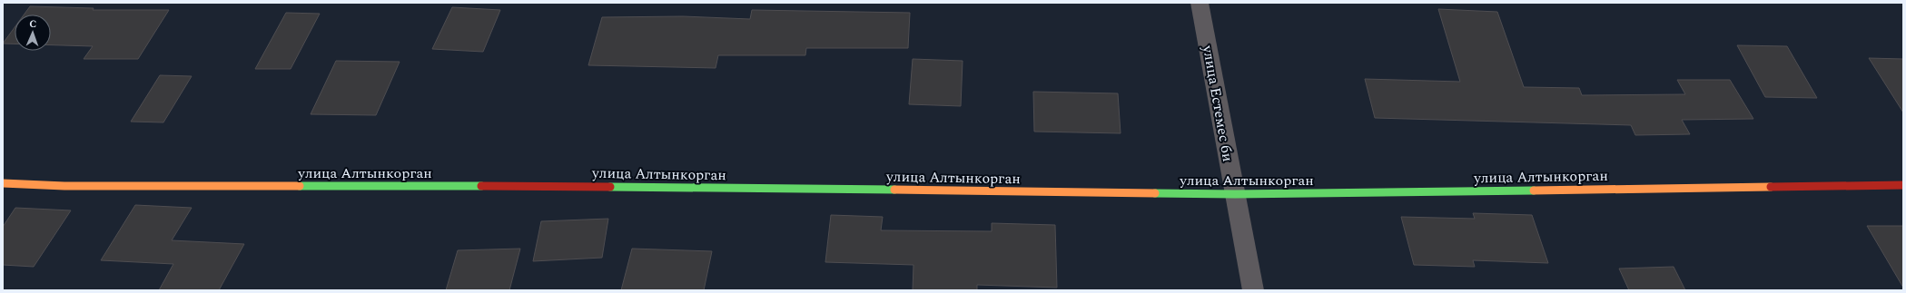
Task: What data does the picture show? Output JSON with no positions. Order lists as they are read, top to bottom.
{
  "streets": {
    "street": ["улица Естемес би", "улица Алтынкорган"]
  },
  "crossings": [
    ["улица Естемес би", "улица Алтынкорган"]
  ],
  "north": "top"
}
